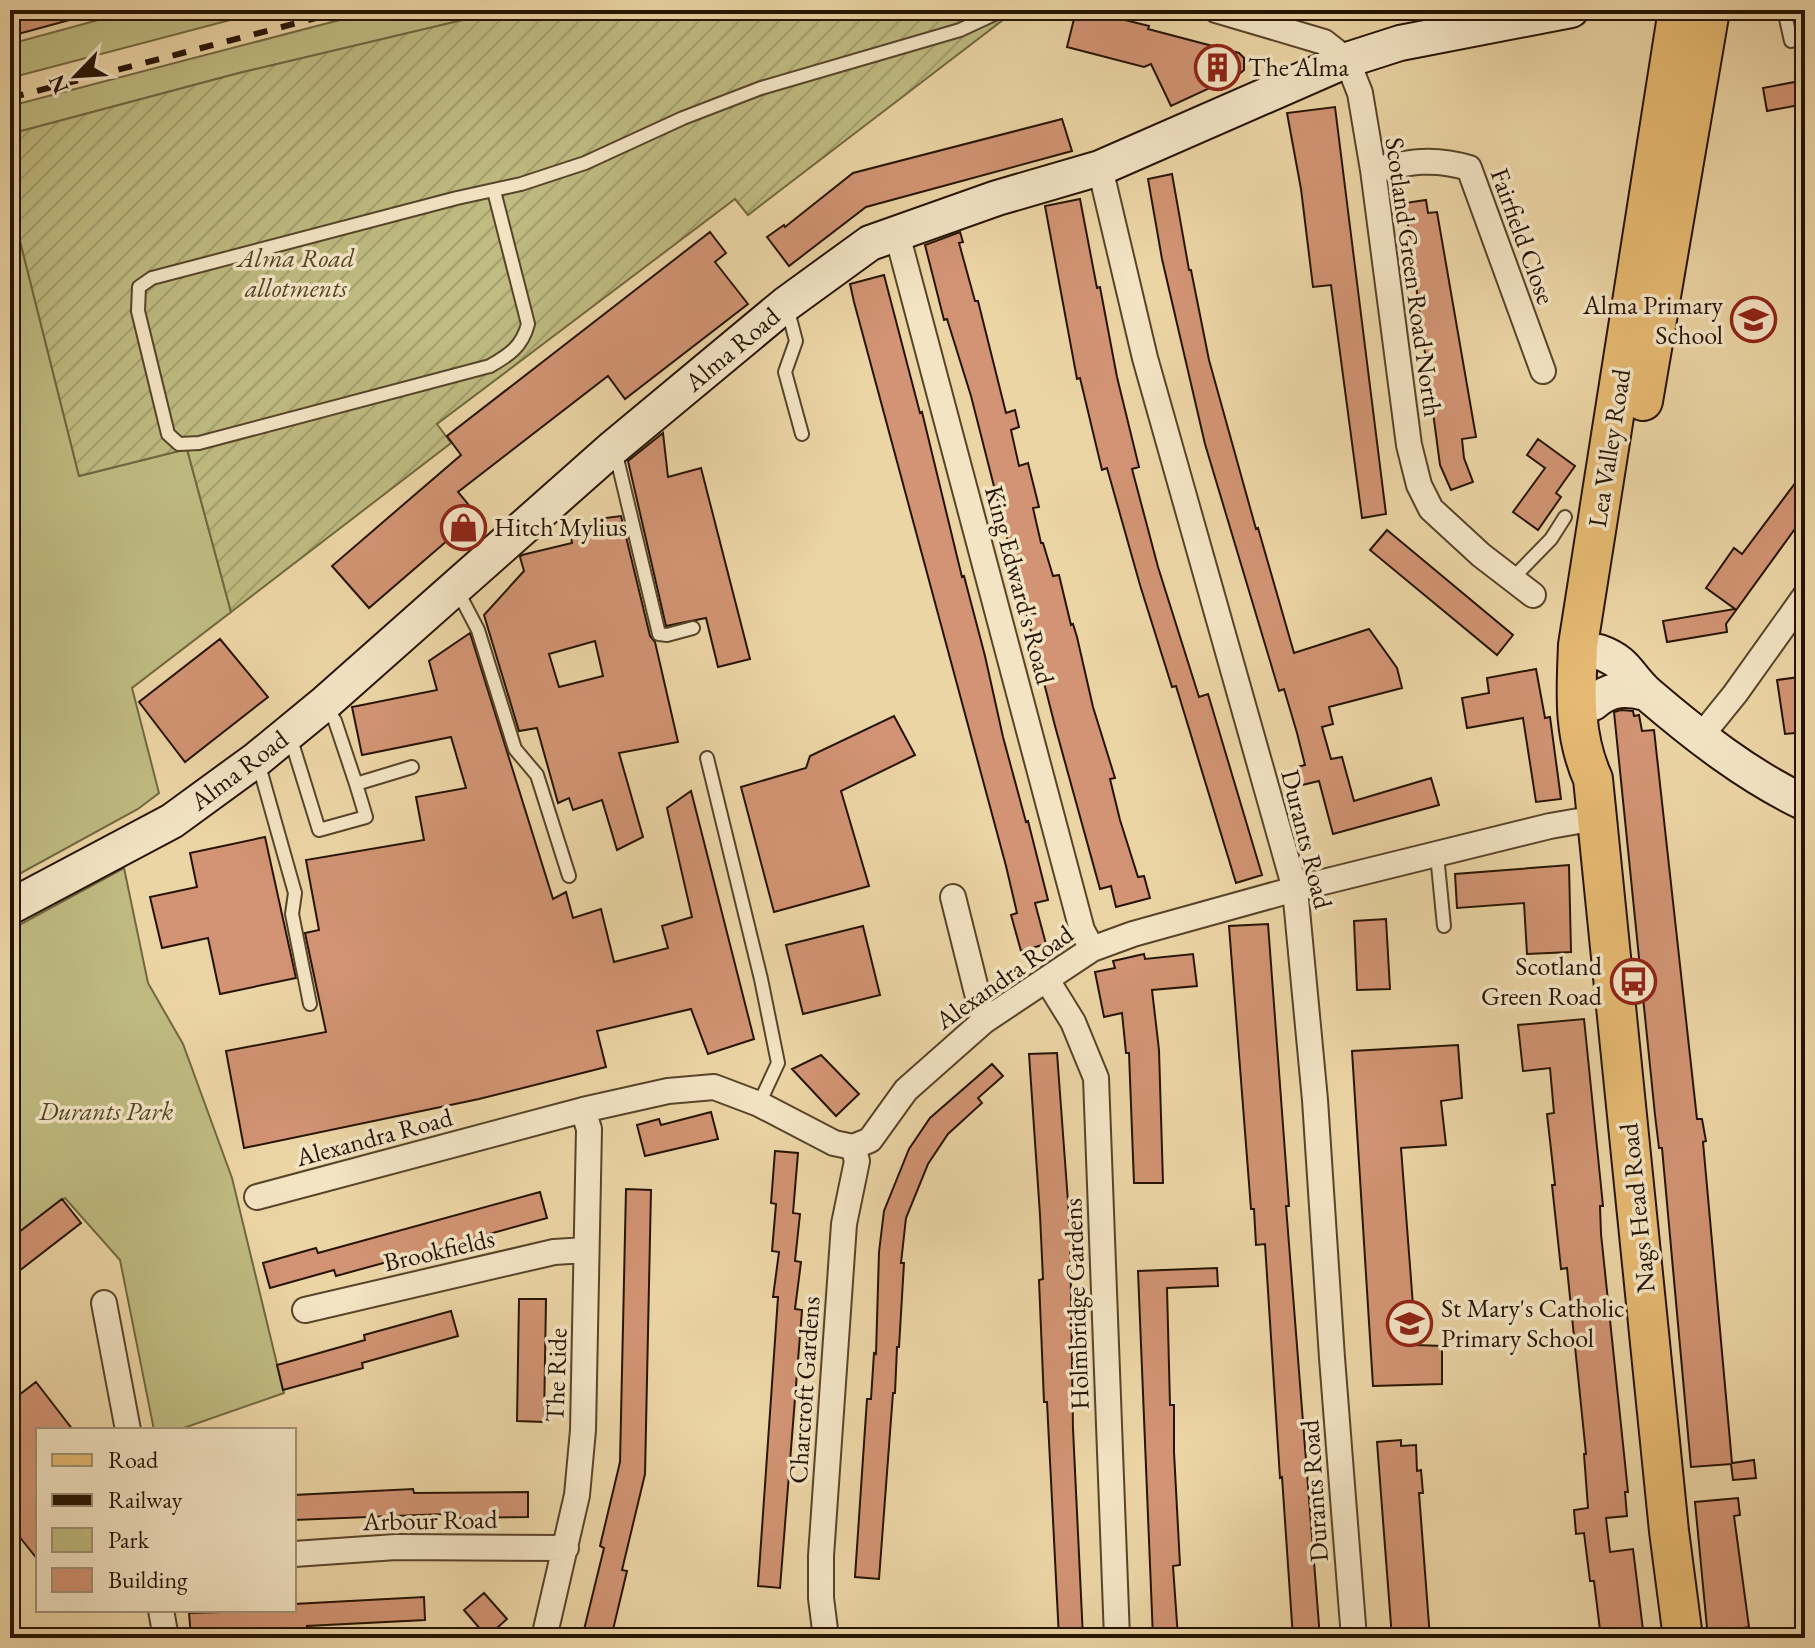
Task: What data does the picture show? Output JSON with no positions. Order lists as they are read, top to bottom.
{
  "streets": {
    "main road": ["Lea Valley Road", "Nags Head Road"],
    "street": [
      "Fairfield Close",
      "Scotland Green Road North",
      "Alma Road",
      "King Edward's Road",
      "Durants Road",
      "Alexandra Road",
      "Brookfields",
      "Holmbridge Gardens",
      "The Ride",
      "Charcroft Gardens",
      "Arbour Road"
    ]
  },
  "crossings": [
    ["Fairfield Close", "Scotland Green Road North"],
    ["Scotland Green Road North", "Alma Road"],
    ["Alma Road", "King Edward's Road"],
    ["Alma Road", "Durants Road"],
    ["Lea Valley Road", "Nags Head Road"],
    ["King Edward's Road", "Alexandra Road"],
    ["Durants Road", "Alexandra Road"],
    ["Alexandra Road", "Nags Head Road"],
    ["Alexandra Road", "Holmbridge Gardens"],
    ["Alexandra Road", "The Ride"],
    ["Alexandra Road", "Charcroft Gardens"],
    ["Brookfields", "The Ride"],
    ["The Ride", "Arbour Road"]
  ],
  "parks": ["Alma Road allotments", "Durants Park"],
  "places": {
    "building": ["The Alma"],
    "school or university": ["Alma Primary School", "St Mary's Catholic Primary School"],
    "shop": ["Hitch Mylius"],
    "bus stop": ["Scotland Green Road"]
  },
  "legend": [
    "Road",
    "Railway",
    "Park",
    "Building"
  ],
  "north": "bottom left"
}
